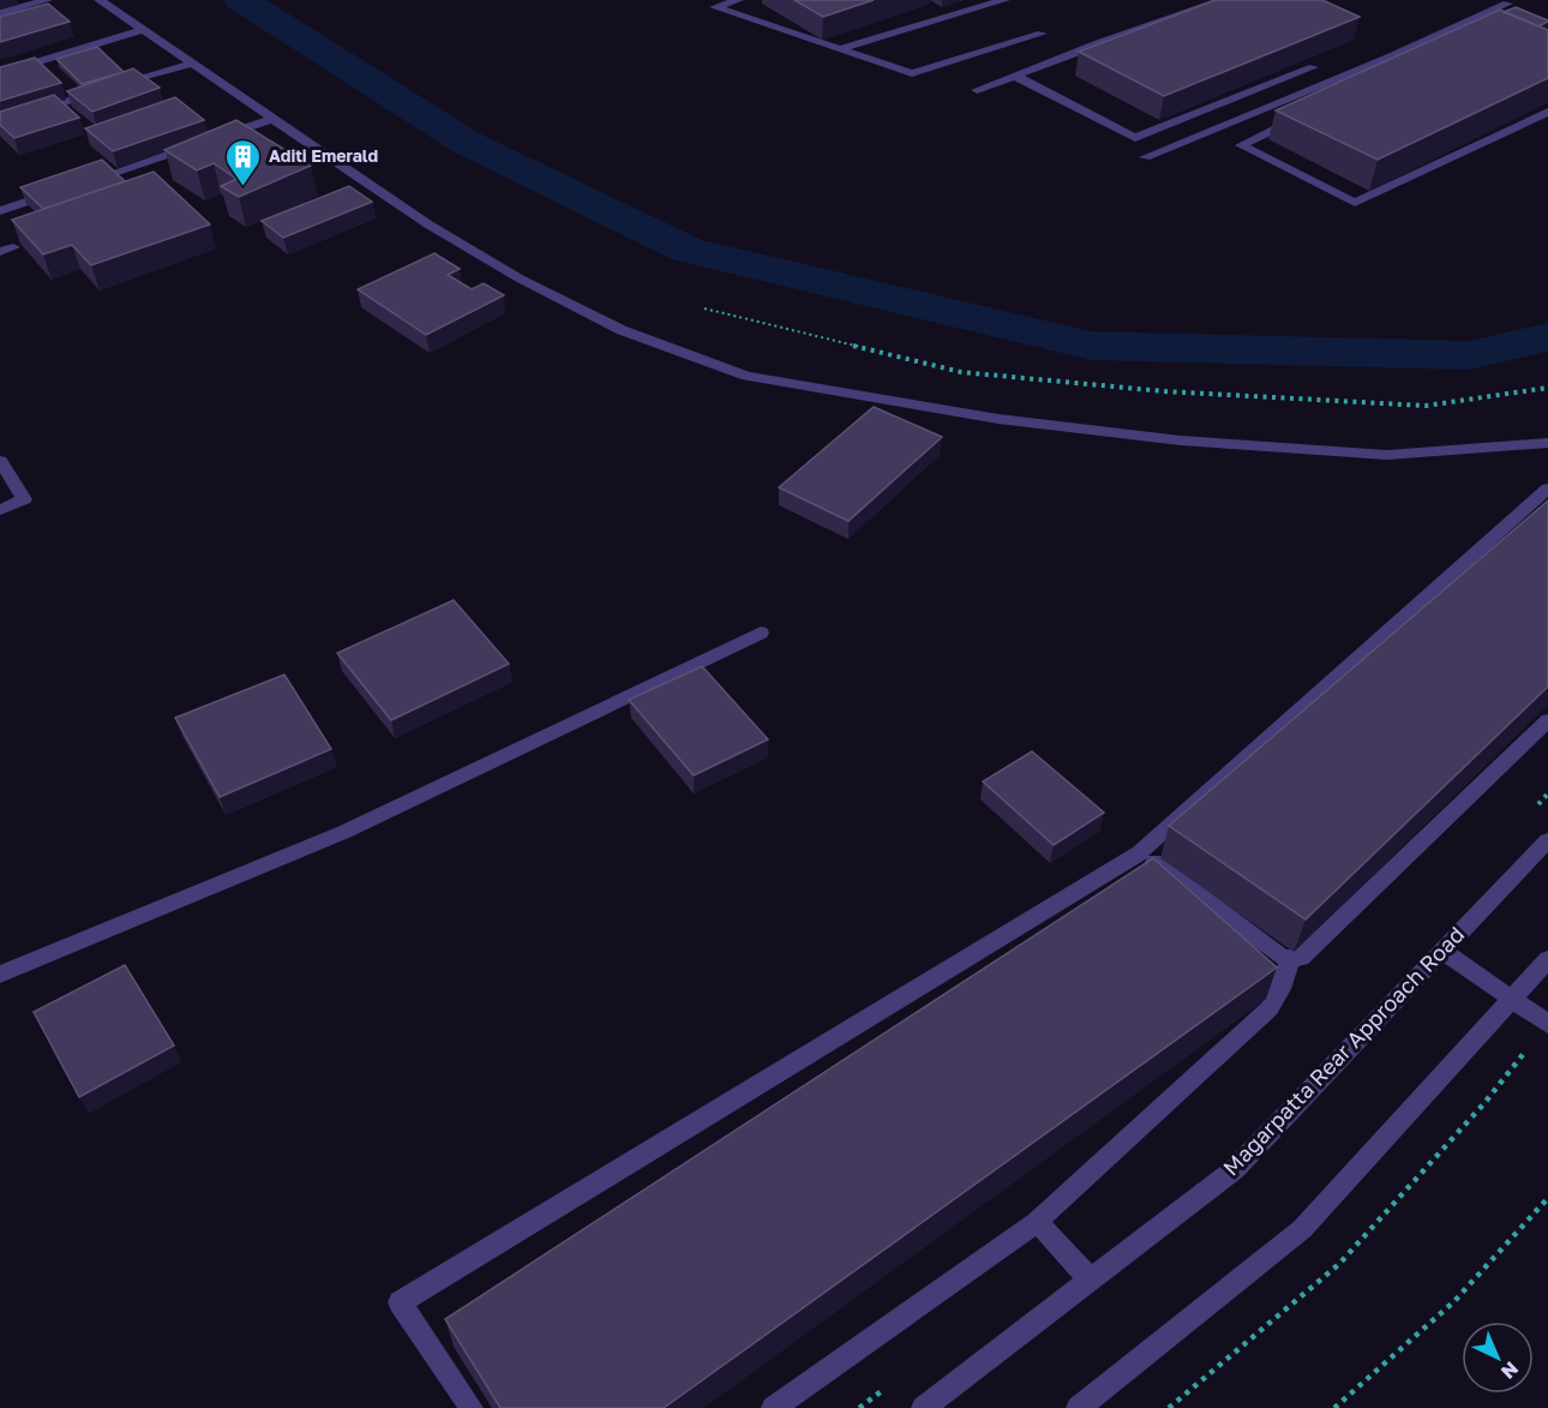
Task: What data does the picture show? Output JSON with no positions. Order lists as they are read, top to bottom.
{
  "streets": {
    "street": ["Magarpatta Rear Approach Road"]
  },
  "places": {
    "building": ["Aditi Emerald"]
  },
  "north": "bottom right"
}
